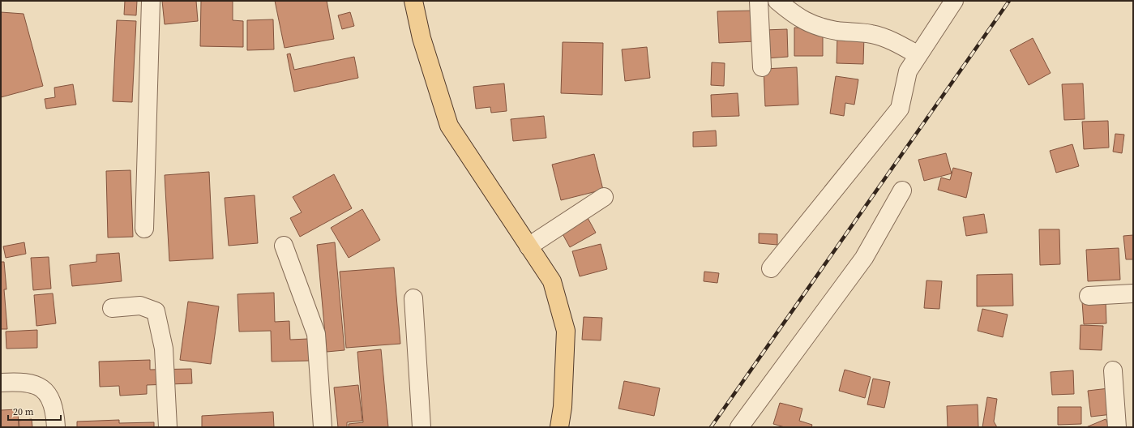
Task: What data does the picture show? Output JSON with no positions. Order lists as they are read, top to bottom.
{
  "scale_bar": "20 m"
}
